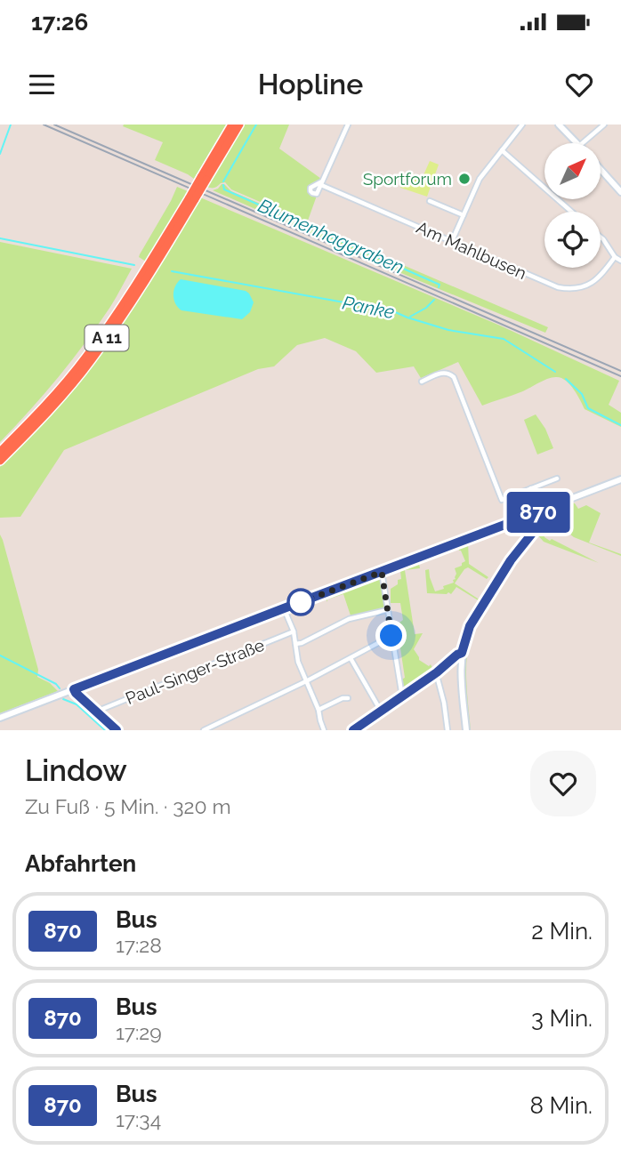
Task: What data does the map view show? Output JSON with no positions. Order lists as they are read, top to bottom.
{
  "streets": {
    "highway": ["A 11"],
    "street": ["Am Mahlbusen", "Paul-Singer-Straße"]
  },
  "water": ["Blumenhaggraben", "Panke"],
  "places": ["Sportforum"],
  "lines": ["bus line 870"],
  "north": "top right",
  "page": {
    "status": "17:26",
    "header": "Hopline",
    "on_map": "870",
    "heading": [
      ["Lindow", "Zu Fuß · 5 Min. · 320 m"],
      "Abfahrten"
    ],
    "list": [
      {
        "mark": "870",
        "name": "Bus",
        "note": "17:28",
        "value": "2 Min."
      },
      {
        "mark": "870",
        "name": "Bus",
        "note": "17:29",
        "value": "3 Min."
      },
      {
        "mark": "870",
        "name": "Bus",
        "note": "17:34",
        "value": "8 Min."
      }
    ]
  }
}
